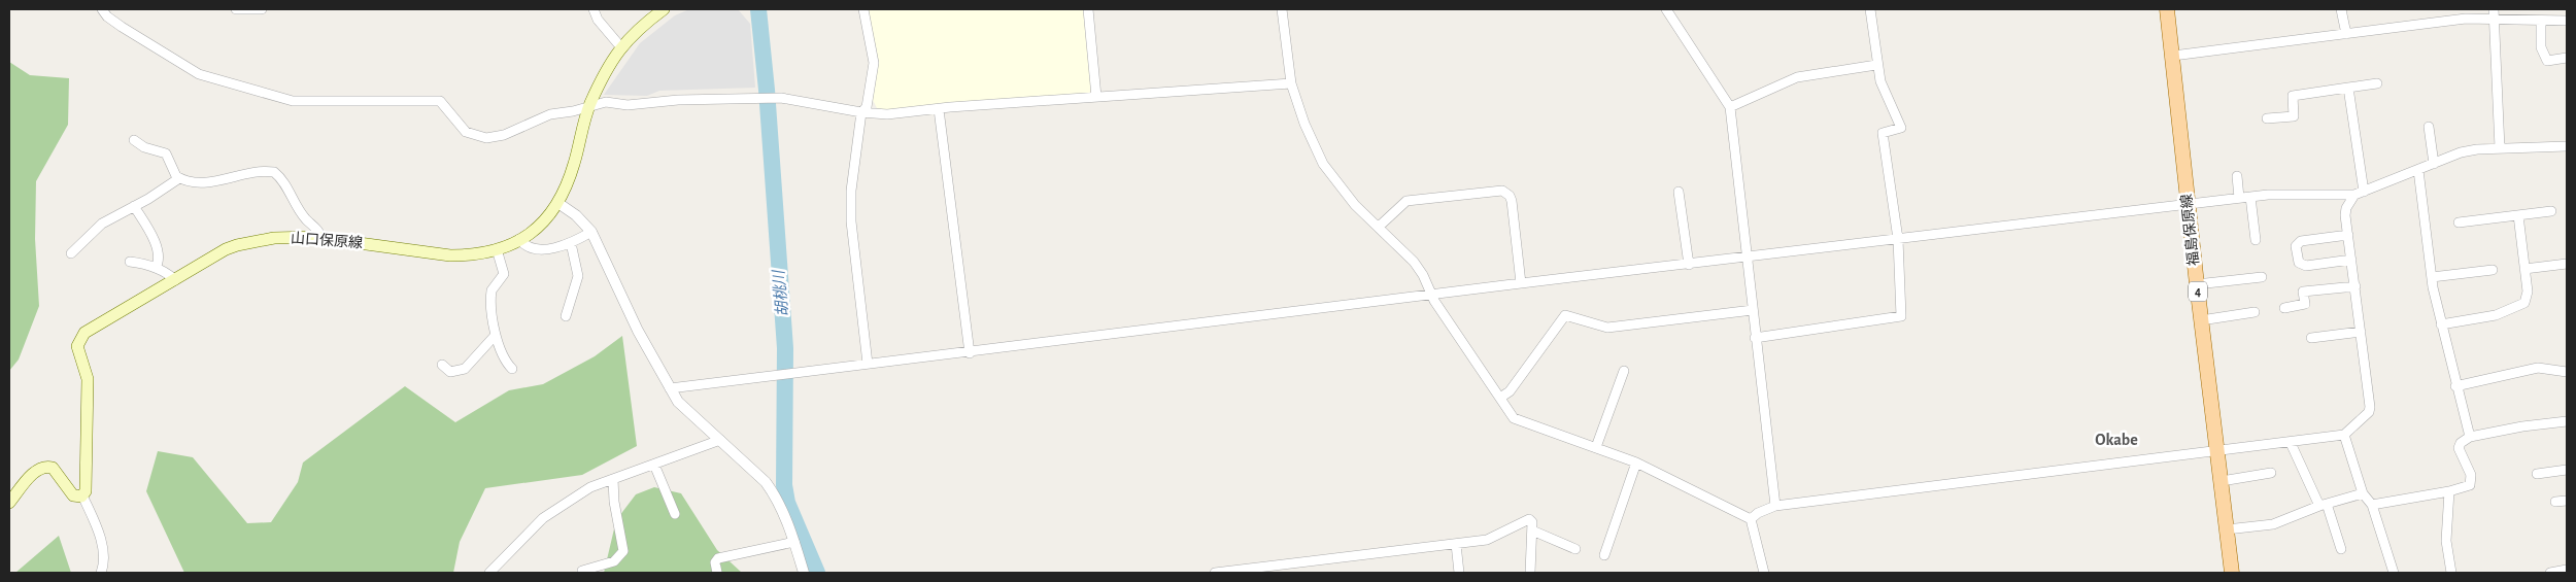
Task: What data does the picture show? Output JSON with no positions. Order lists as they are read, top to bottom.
{
  "streets": {
    "main road": ["福島保原線", "山口保原線", "4"]
  },
  "districts": ["Okabe"],
  "water": ["胡桃川"]
}
